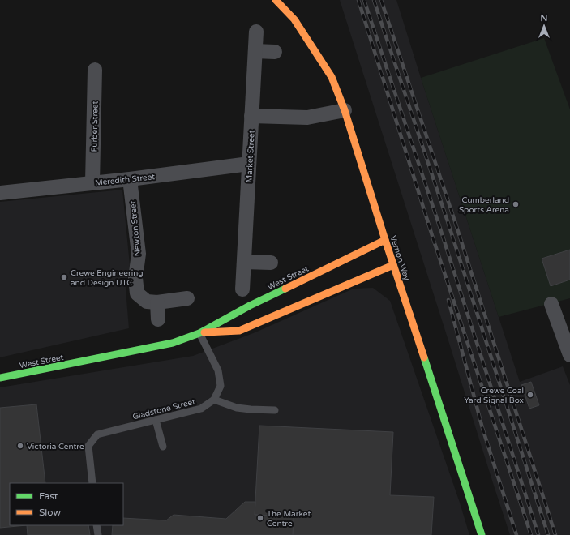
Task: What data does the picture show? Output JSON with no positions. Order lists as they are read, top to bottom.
{
  "streets": {
    "main road": ["Vernon Way", "West Street"],
    "street": [
      "Furber Street",
      "Market Street",
      "Meredith Street",
      "Newton Street"
    ],
    "lane": ["Gladstone Street"]
  },
  "crossings": [
    ["Furber Street", "Meredith Street"],
    ["Market Street", "Meredith Street"],
    ["Meredith Street", "Newton Street"],
    ["Vernon Way", "West Street"]
  ],
  "places": [
    "Cumberland Sports Arena",
    "Crewe Engineering and Design UTC",
    "Crewe Coal Yard Signal Box",
    "Victoria Centre",
    "The Market Centre"
  ],
  "legend": ["Fast", "Slow"],
  "north": "top"
}
